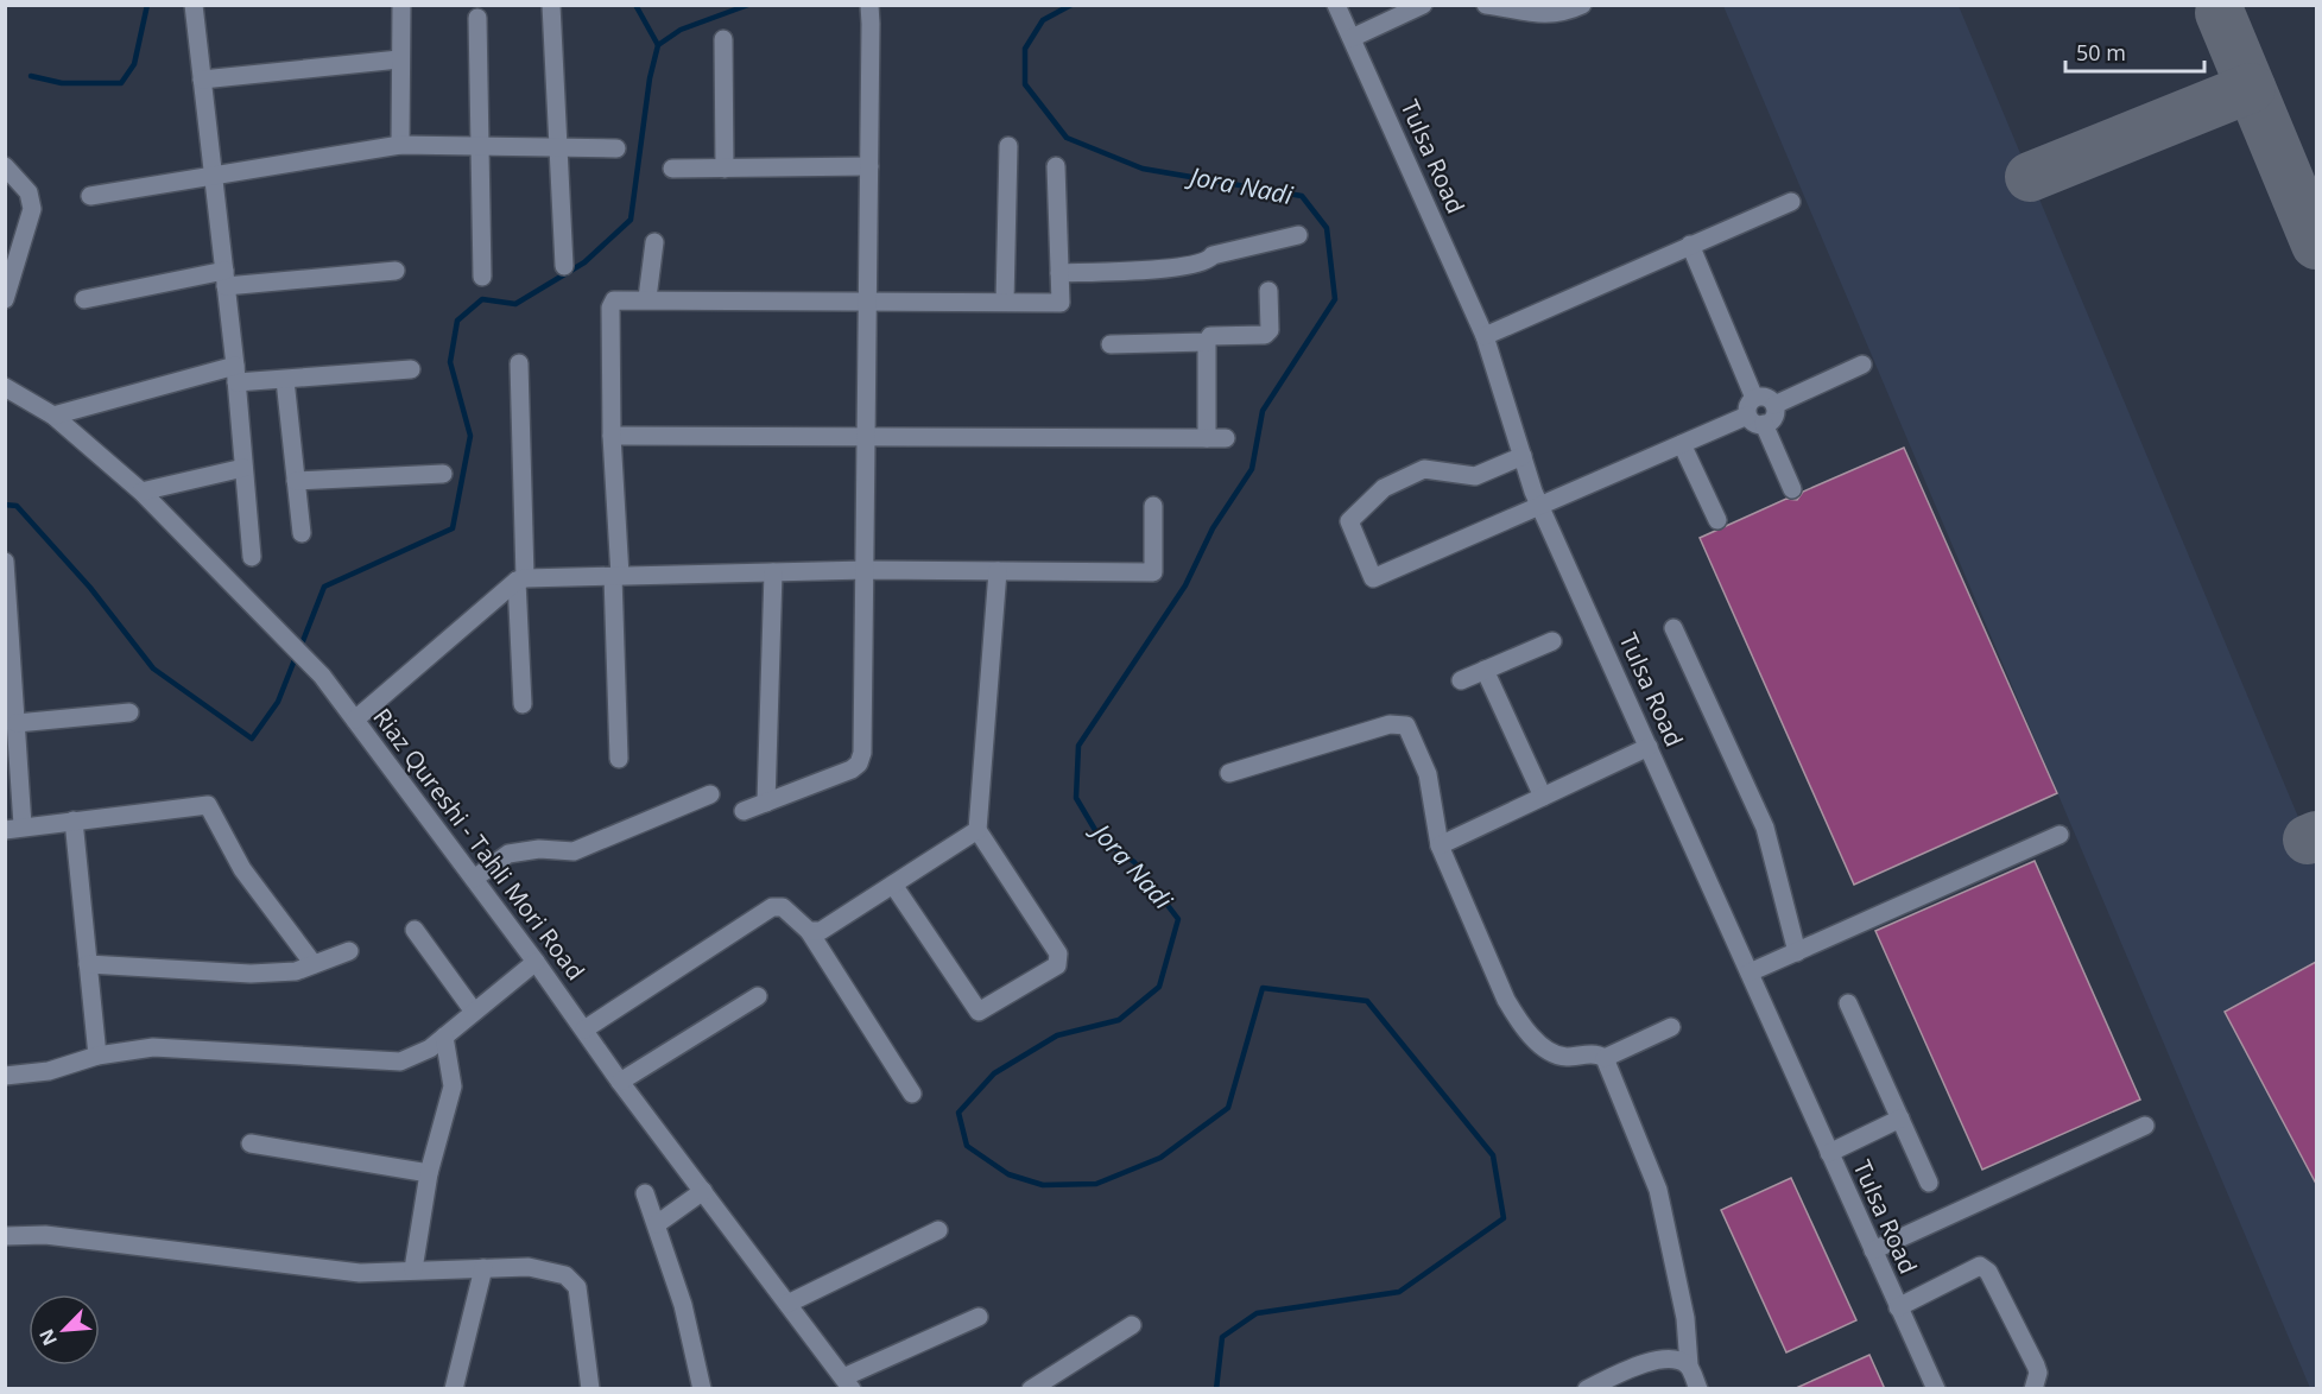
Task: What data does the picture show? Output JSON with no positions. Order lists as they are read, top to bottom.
{
  "streets": {
    "street": ["Tulsa Road", "Riaz Qureshi - Tahli Mori Road"]
  },
  "water": ["Jora Nadi"],
  "scale_bar": "50 m",
  "north": "bottom left"
}
